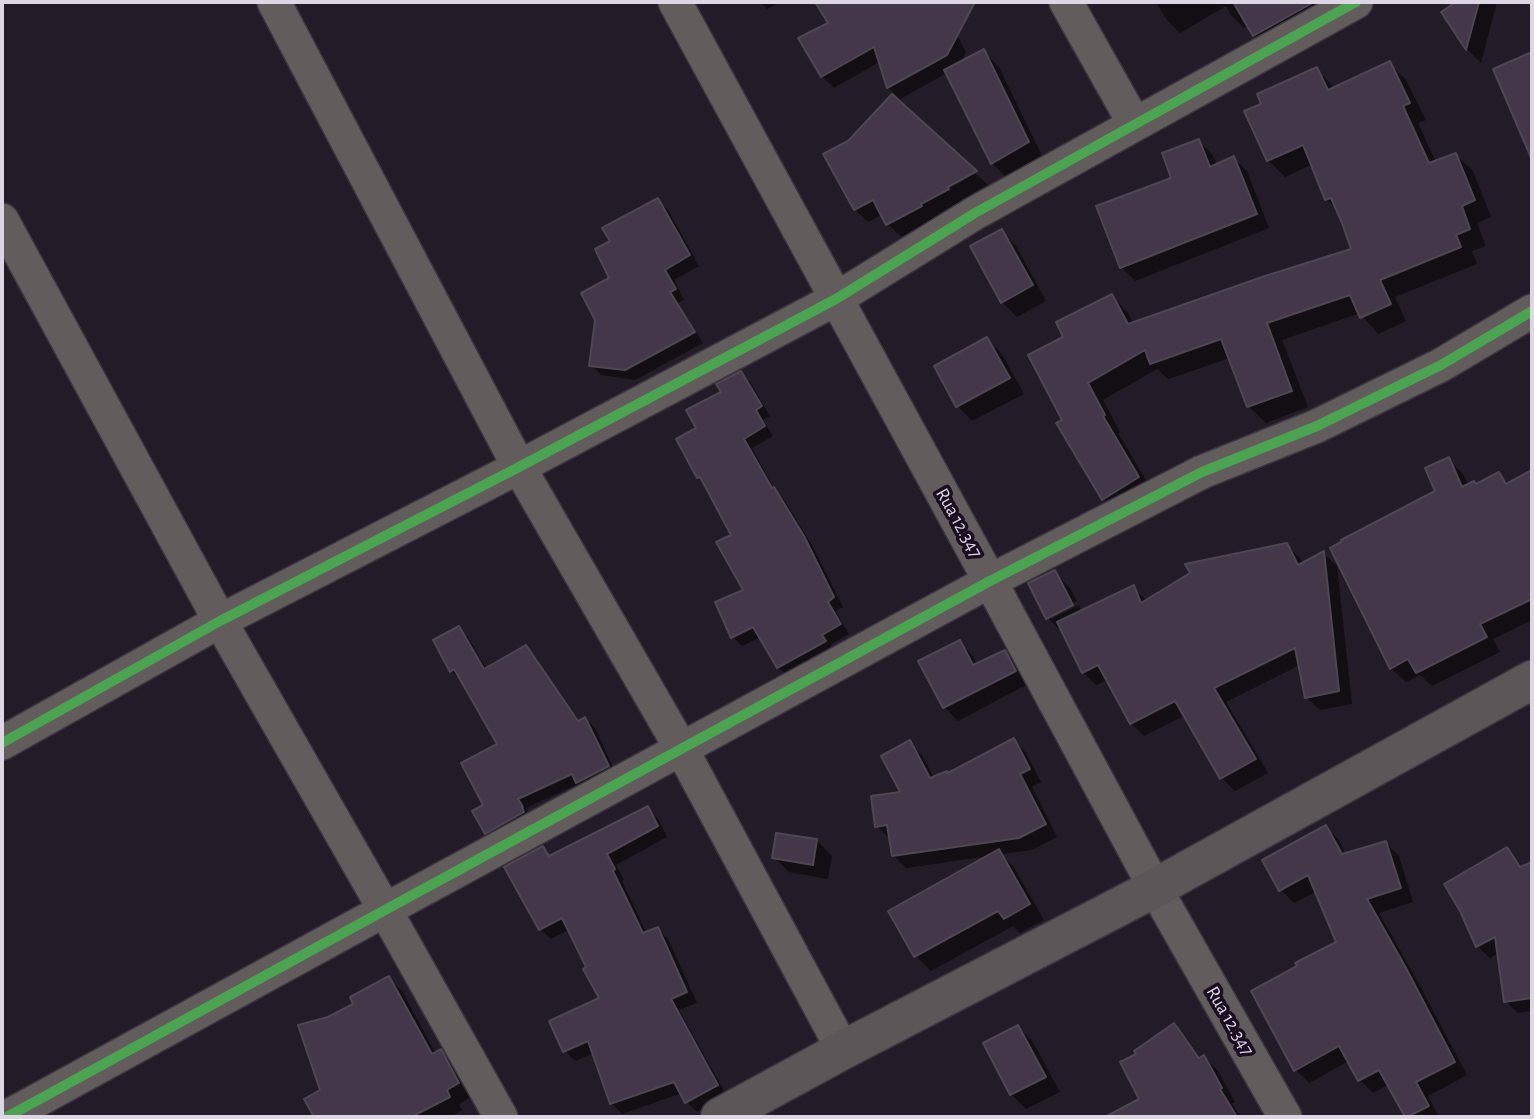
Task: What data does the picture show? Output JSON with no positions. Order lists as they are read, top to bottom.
{
  "streets": {
    "street": ["Rua 12.347"]
  }
}
